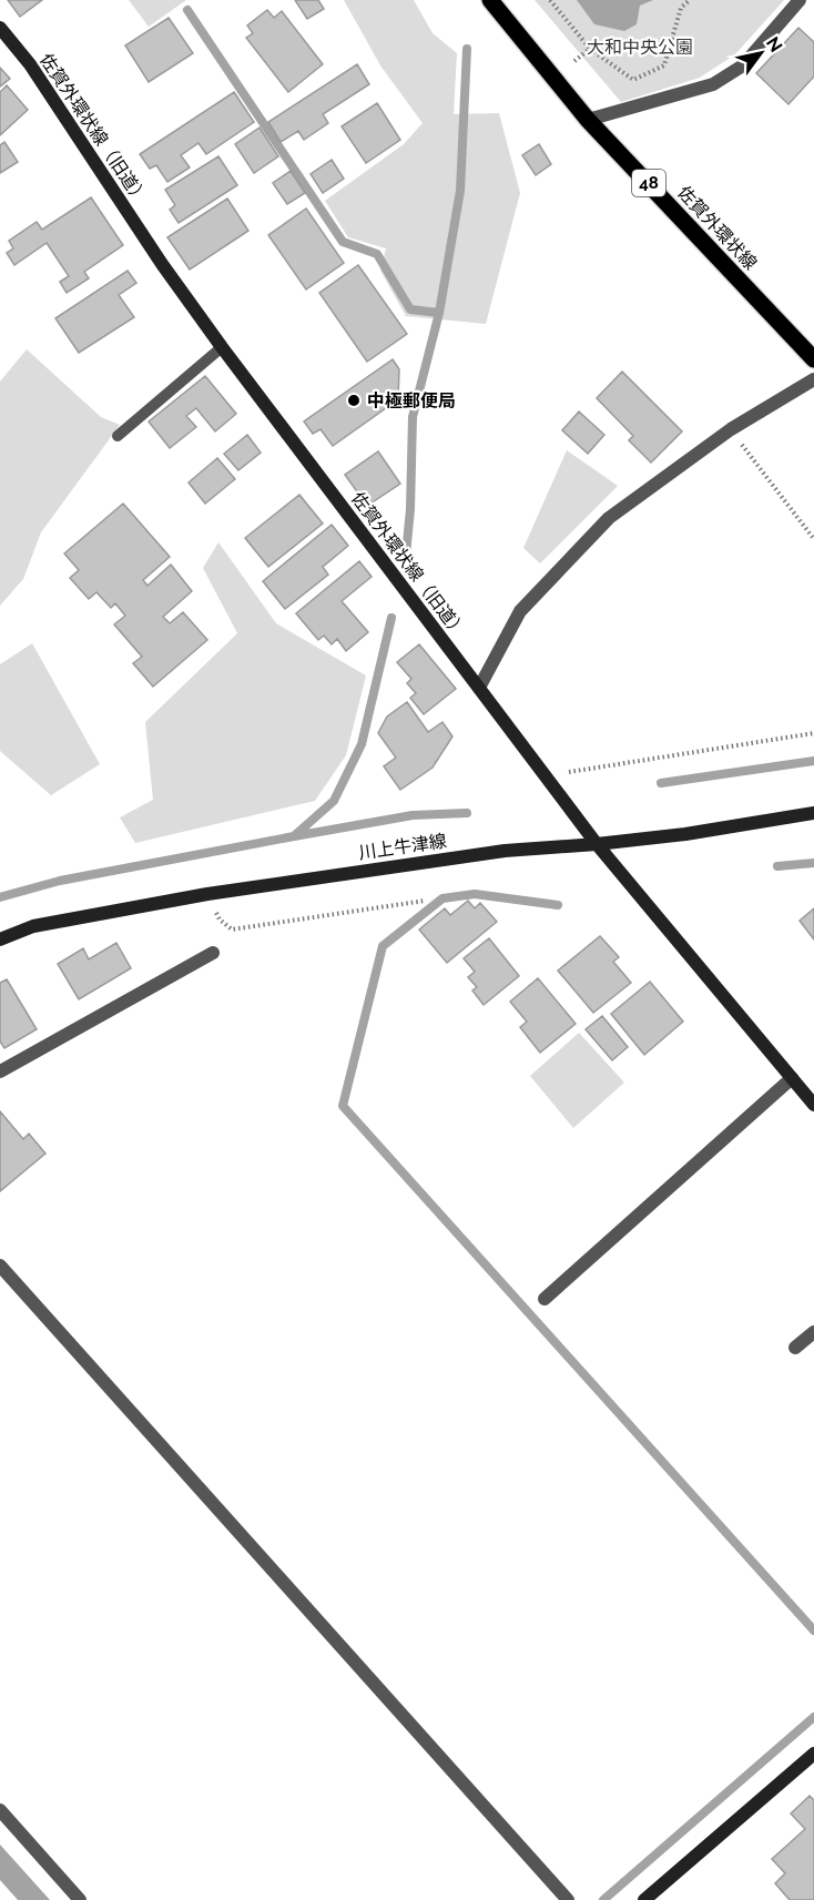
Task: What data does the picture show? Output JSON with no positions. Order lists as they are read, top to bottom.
{
  "streets": {
    "main road": ["48", "佐賀外環状線"],
    "street": ["佐賀外環状線（旧道）", "川上牛津線"]
  },
  "crossings": [
    ["佐賀外環状線（旧道）", "川上牛津線"]
  ],
  "parks": ["大和中央公園"],
  "places": ["中極郵便局"],
  "north": "top right"
}
